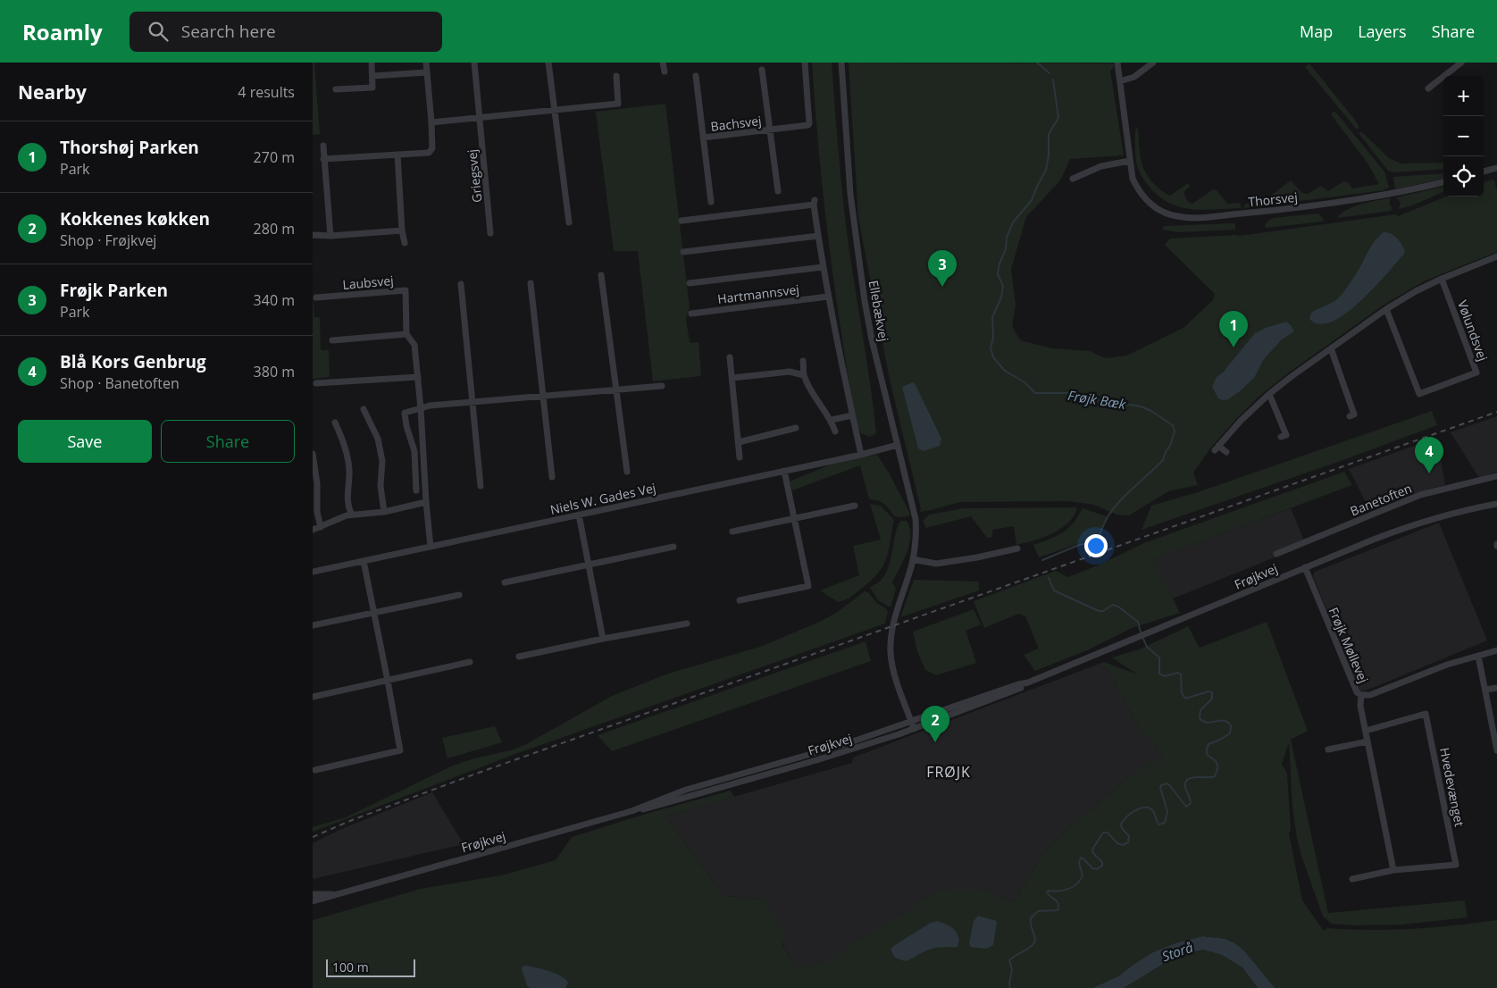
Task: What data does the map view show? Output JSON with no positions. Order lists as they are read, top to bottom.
{
  "streets": {
    "street": [
      "Bachsvej",
      "Griegsvej",
      "Thorsvej",
      "Laubsvej",
      "Hartmannsvej",
      "Ellebækvej",
      "Vølundsvej",
      "Niels W. Gades Vej",
      "Banetoften",
      "Frøjkvej",
      "Frøjk Møllevej",
      "Hvedevænget"
    ]
  },
  "crossings": [
    ["Laubsvej", "Niels W. Gades Vej"],
    ["Ellebækvej", "Niels W. Gades Vej"],
    ["Ellebækvej", "Frøjkvej"],
    ["Frøjkvej", "Frøjk Møllevej"]
  ],
  "districts": ["FRØJK"],
  "water": ["Frøjk Bæk", "Storå"],
  "scale_bar": "100 m",
  "page": {
    "header": "Roamly",
    "search": "Search here",
    "nav": ["Map", "Layers", "Share"],
    "heading": ["Nearby", "4 results"],
    "map_buttons": ["+", "−"],
    "list": [
      {
        "mark": "1",
        "name": "Thorshøj Parken",
        "note": "Park",
        "value": "270 m"
      },
      {
        "mark": "2",
        "name": "Kokkenes køkken",
        "note": "Shop · Frøjkvej",
        "value": "280 m"
      },
      {
        "mark": "3",
        "name": "Frøjk Parken",
        "note": "Park",
        "value": "340 m"
      },
      {
        "mark": "4",
        "name": "Blå Kors Genbrug",
        "note": "Shop · Banetoften",
        "value": "380 m"
      }
    ],
    "pins": [
      "3",
      "1",
      "4",
      "2"
    ],
    "buttons": ["Save", "Share"],
    "scale": "100 m"
  }
}
